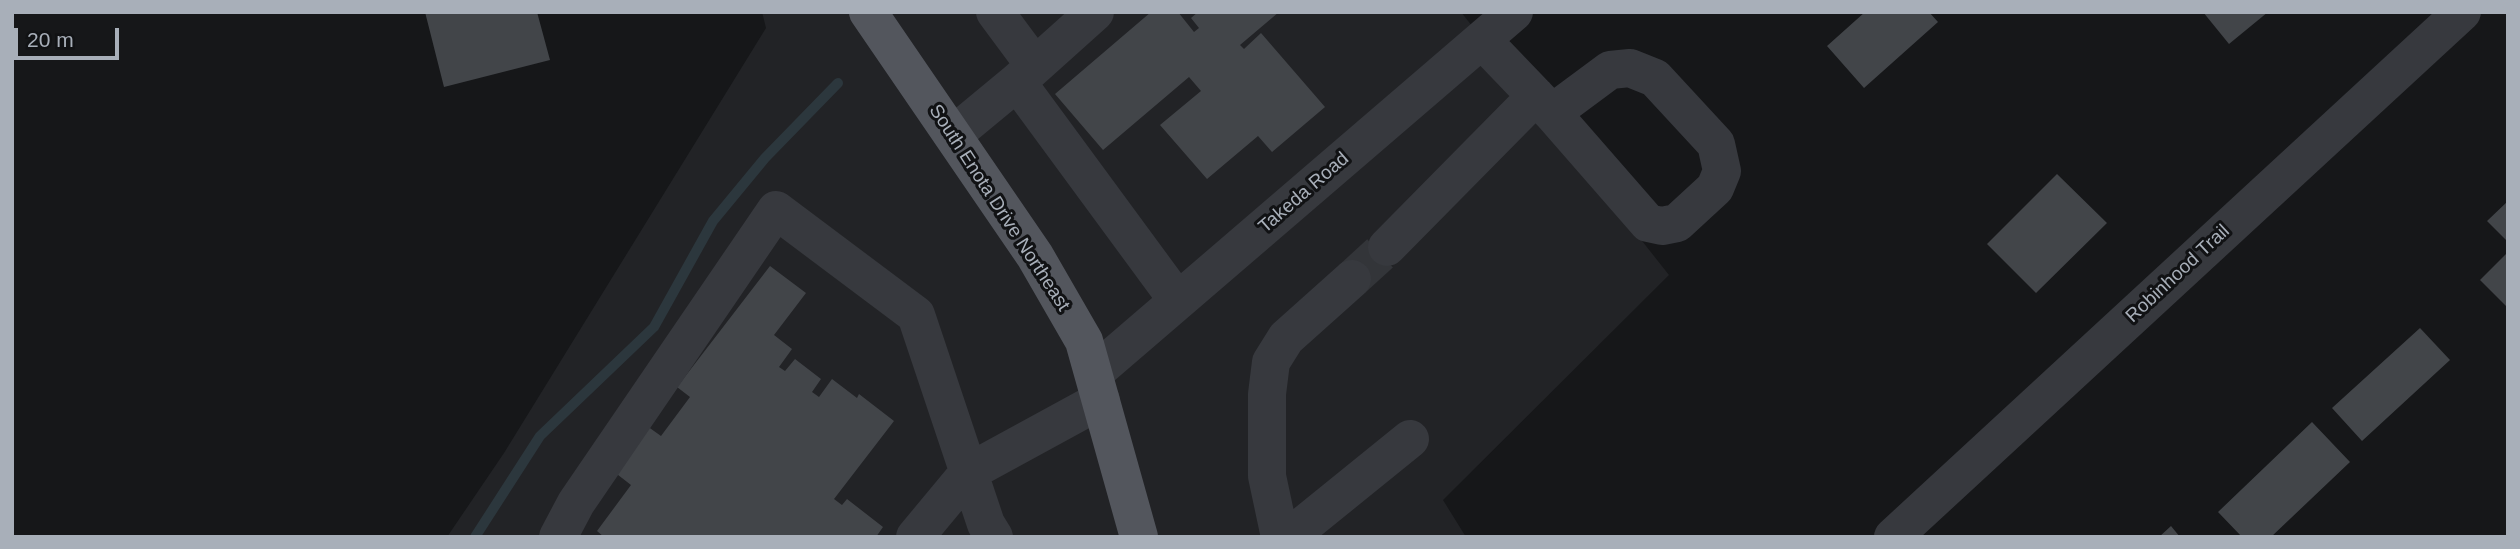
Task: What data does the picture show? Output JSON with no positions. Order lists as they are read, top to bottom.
{
  "streets": {
    "main road": ["South Enota Drive Northeast"],
    "street": ["Takeda Road", "Robinhood Trail"]
  },
  "crossings": [
    ["Takeda Road", "South Enota Drive Northeast"]
  ],
  "scale_bar": "20 m"
}
